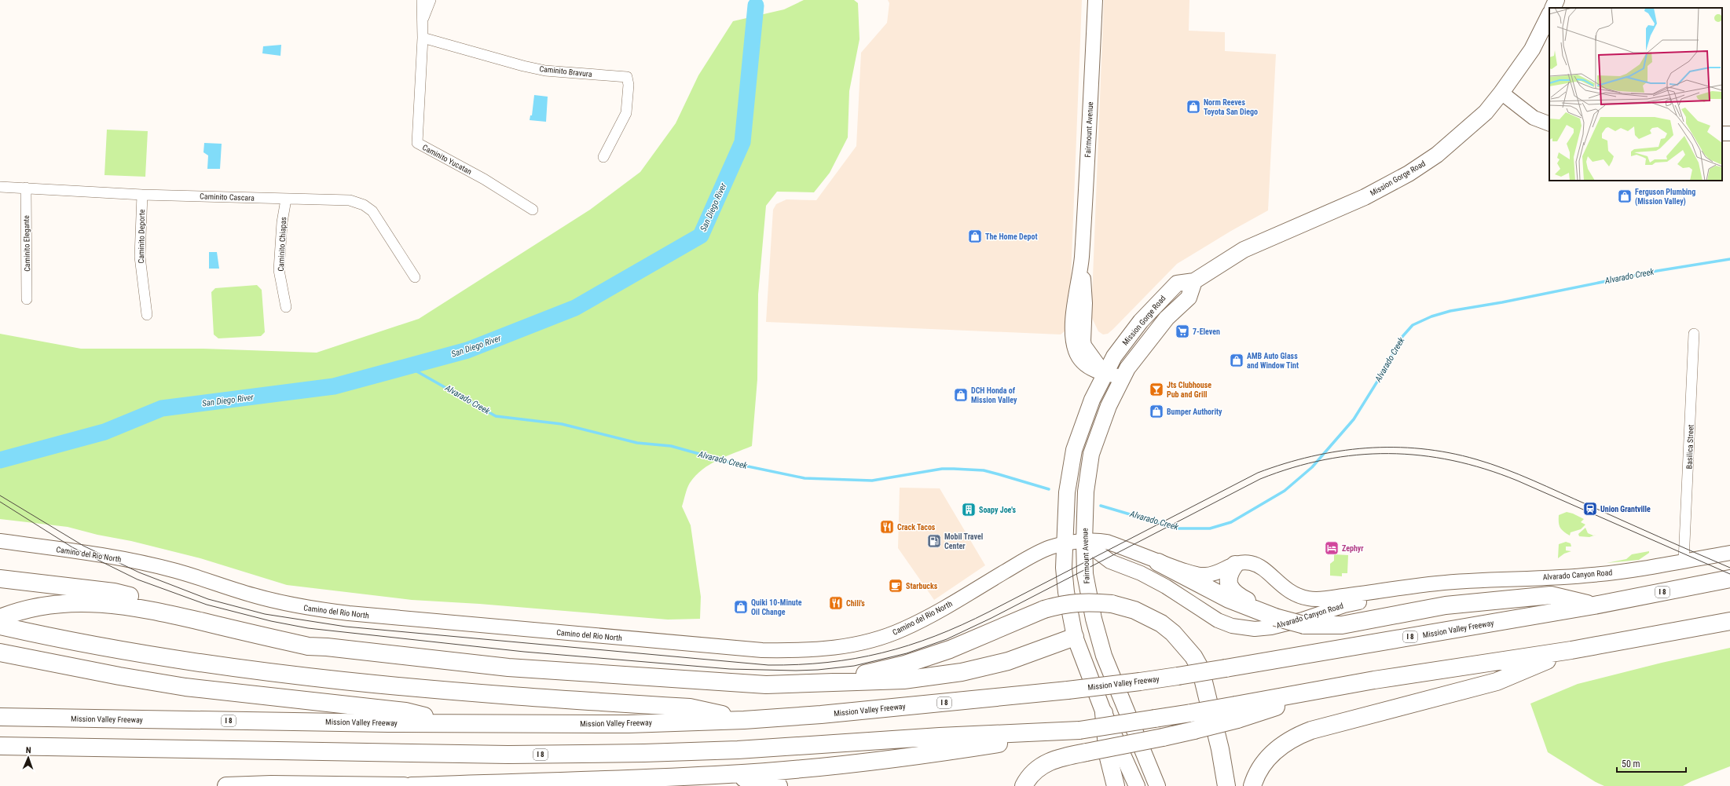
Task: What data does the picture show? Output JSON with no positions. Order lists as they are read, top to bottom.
{
  "streets": {
    "highway": ["I 8", "Mission Valley Freeway"],
    "main road": ["Fairmount Avenue", "Mission Gorge Road"],
    "street": [
      "Caminito Bravura",
      "Caminito Yucatan",
      "Caminito Cascara",
      "Caminito Deporte",
      "Caminito Elegante",
      "Caminito Chiapas",
      "Basilica Street",
      "Camino del Rio North",
      "Alvarado Canyon Road"
    ]
  },
  "crossings": [
    ["Caminito Bravura", "Caminito Yucatan"],
    ["Fairmount Avenue", "Mission Gorge Road"],
    ["Fairmount Avenue", "Camino del Rio North"],
    ["Fairmount Avenue", "Alvarado Canyon Road"],
    ["Caminito Cascara", "Caminito Deporte"],
    ["Caminito Cascara", "Caminito Elegante"],
    ["Caminito Cascara", "Caminito Chiapas"],
    ["Basilica Street", "Alvarado Canyon Road"],
    ["Camino del Rio North", "Alvarado Canyon Road"]
  ],
  "water": ["San Diego River", "Alvarado Creek"],
  "places": {
    "shop": [
      "Norm Reeves Toyota San Diego",
      "Ferguson Plumbing (Mission Valley)",
      "The Home Depot",
      "AMB Auto Glass and Window Tint",
      "DCH Honda of Mission Valley",
      "Bumper Authority",
      "Quiki 10-Minute Oil Change"
    ],
    "supermarket": ["7-Eleven"],
    "bar": ["Jts Clubhouse Pub and Grill"],
    "station": ["Union Grantville"],
    "building": ["Soapy Joe's"],
    "restaurant": ["Crack Tacos", "Chili's"],
    "fuel station": ["Mobil Travel Center"],
    "hotel": ["Zephyr"],
    "cafe": ["Starbucks"]
  },
  "scale_bar": "50 m",
  "north": "top"
}
